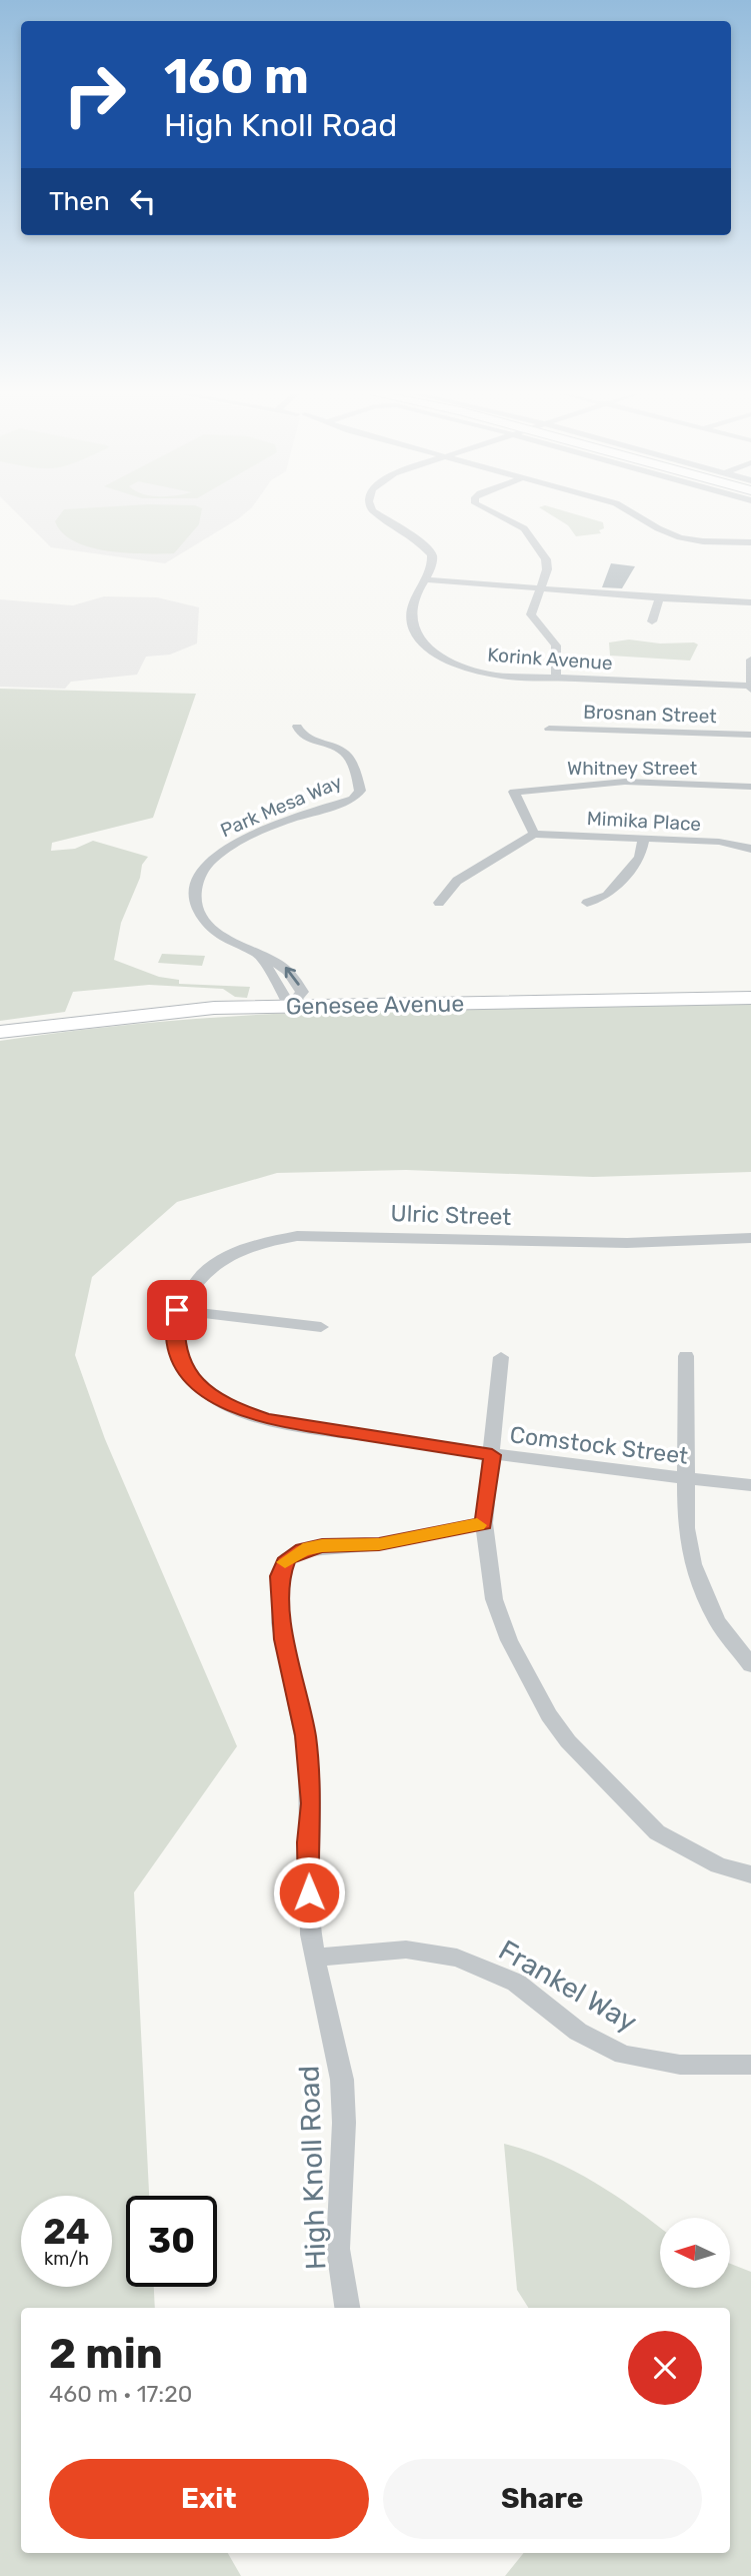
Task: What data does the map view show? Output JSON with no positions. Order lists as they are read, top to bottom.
{
  "streets": {
    "main road": ["Genesee Avenue"],
    "street": [
      "Korink Avenue",
      "Brosnan Street",
      "Whitney Street",
      "Park Mesa Way",
      "Mimika Place",
      "Ulric Street",
      "Comstock Street",
      "Frankel Way",
      "High Knoll Road"
    ]
  },
  "crossings": [
    ["Whitney Street", "Mimika Place"],
    ["Park Mesa Way", "Genesee Avenue"],
    ["Ulric Street", "Comstock Street"],
    ["Frankel Way", "High Knoll Road"]
  ],
  "north": "left",
  "page": {
    "turn": ["160 m", "High Knoll Road"],
    "then": "Then",
    "speed": "24 km/h",
    "limit": "30",
    "heading": ["2 min", "460 m · 17:20"],
    "buttons": ["Exit", "Share"]
  }
}
